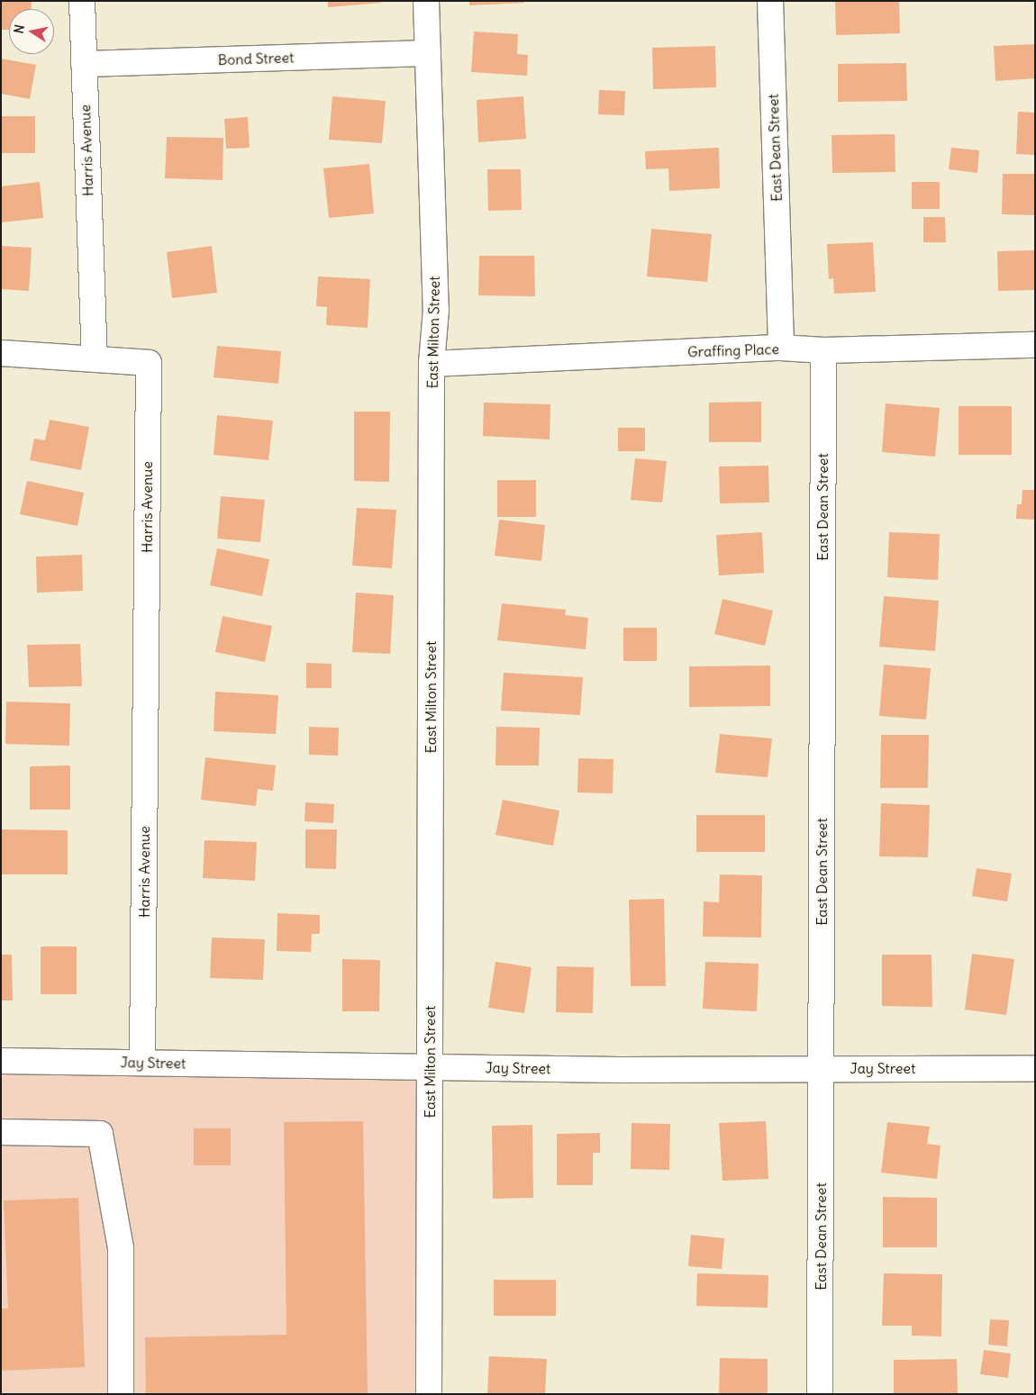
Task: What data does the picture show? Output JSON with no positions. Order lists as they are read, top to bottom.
{
  "streets": {
    "street": [
      "Bond Street",
      "East Dean Street",
      "Harris Avenue",
      "East Milton Street",
      "Graffing Place",
      "Jay Street"
    ]
  },
  "crossings": [
    ["Bond Street", "Harris Avenue"],
    ["Bond Street", "East Milton Street"],
    ["East Dean Street", "Graffing Place"],
    ["East Dean Street", "Jay Street"],
    ["Harris Avenue", "Jay Street"],
    ["East Milton Street", "Graffing Place"],
    ["East Milton Street", "Jay Street"]
  ],
  "north": "left"
}
